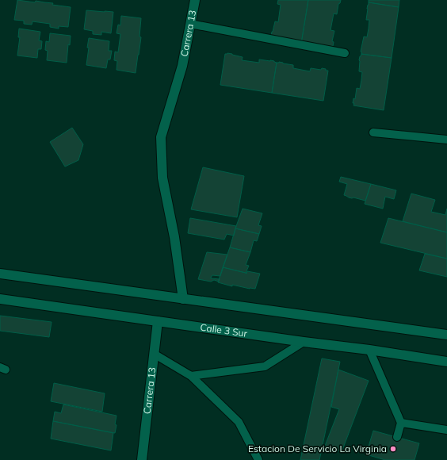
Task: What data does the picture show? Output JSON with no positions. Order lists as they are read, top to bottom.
{
  "streets": {
    "street": ["Carrera 13", "Calle 3 Sur"]
  },
  "crossings": [
    ["Carrera 13", "Calle 3 Sur"]
  ],
  "places": ["Estacion De Servicio La Virginia"]
}
